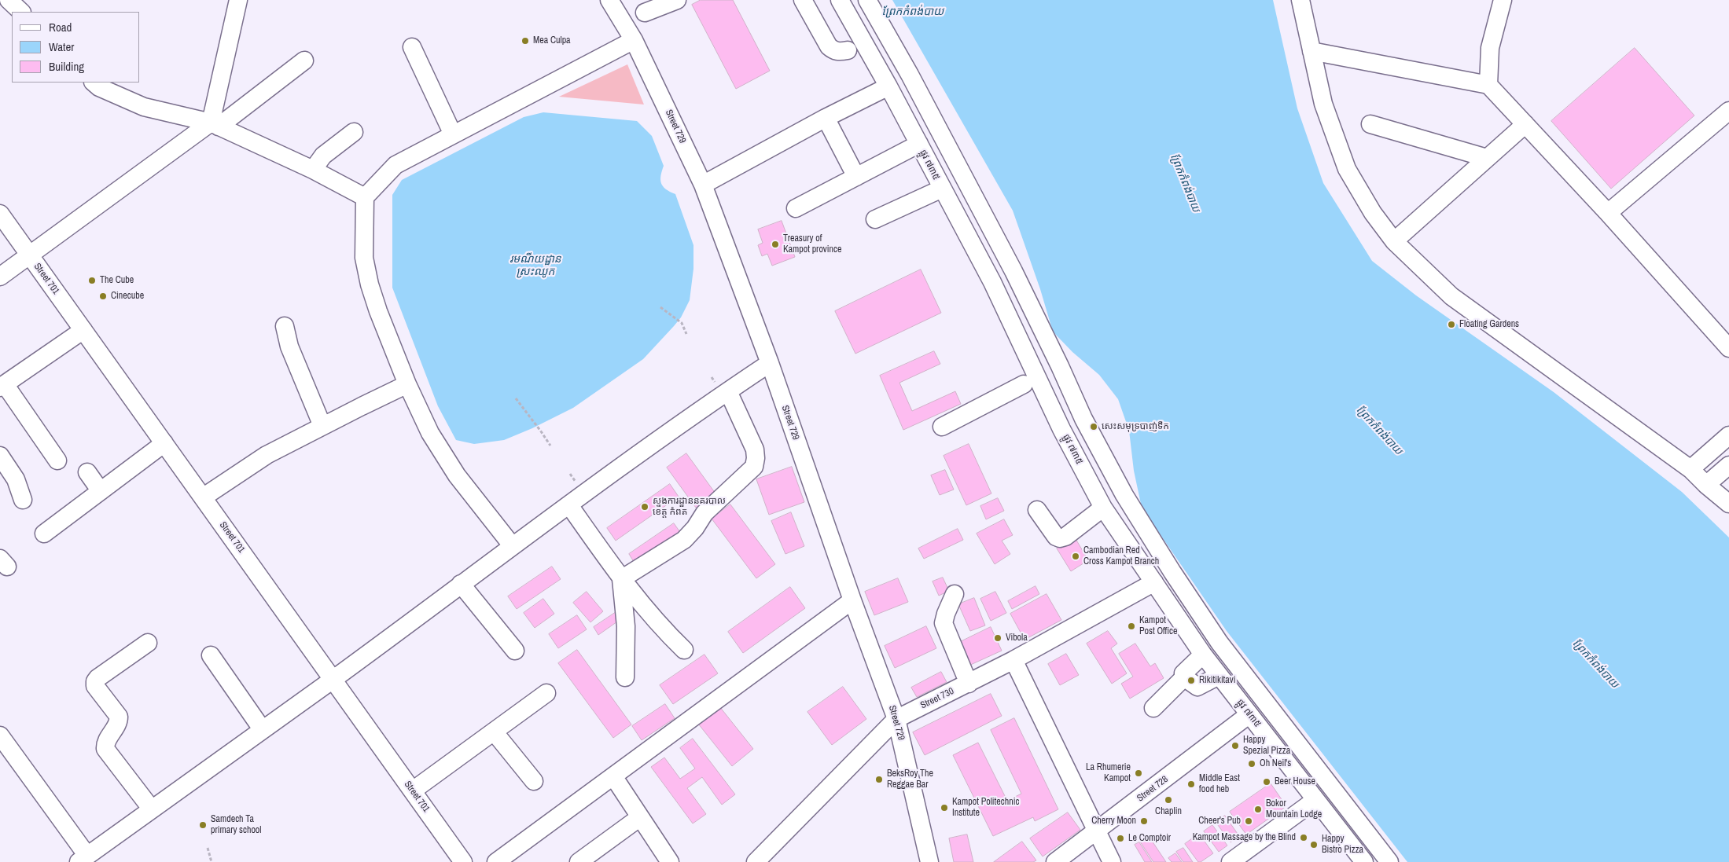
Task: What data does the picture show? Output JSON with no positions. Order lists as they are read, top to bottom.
{
  "streets": {
    "street": [
      "Street 729",
      "ផ្លូវ ៧៣៥",
      "Street 701",
      "Street 730",
      "Street 728"
    ]
  },
  "crossings": [
    ["Street 729", "Street 730"],
    ["ផ្លូវ ៧៣៥", "Street 730"],
    ["ផ្លូវ ៧៣៥", "Street 728"]
  ],
  "water": ["ព្រែកកំពង់បាយ", "រមណីយដ្ឋាន ស្រះឈូក"],
  "places": [
    "Mea Culpa",
    "Treasury of Kampot province",
    "The Cube",
    "Cinecube",
    "Floating Gardens",
    "សេះសមុទ្របាញ់ទឹក",
    "ស្នងការដ្ឋាននគរបាល ខេត្ត កំពត",
    "Cambodian Red Cross Kampot Branch",
    "Kampot Post Office",
    "Vibola",
    "Rikitikitavi",
    "Happy Spezial Pizza",
    "Oh Neil's",
    "La Rhumerie Kampot",
    "BeksRoy The Reggae Bar",
    "Beer House",
    "Middle East food heb",
    "Chaplin",
    "Kampot Politechnic Institute",
    "Bokor Mountain Lodge",
    "Cherry Moon",
    "Cheer's Pub",
    "Samdech Ta primary school",
    "Kampot Massage by the Blind",
    "Le Comptoir",
    "Happy Bistro Pizza"
  ],
  "legend": ["Road", "Water", "Building"]
}
